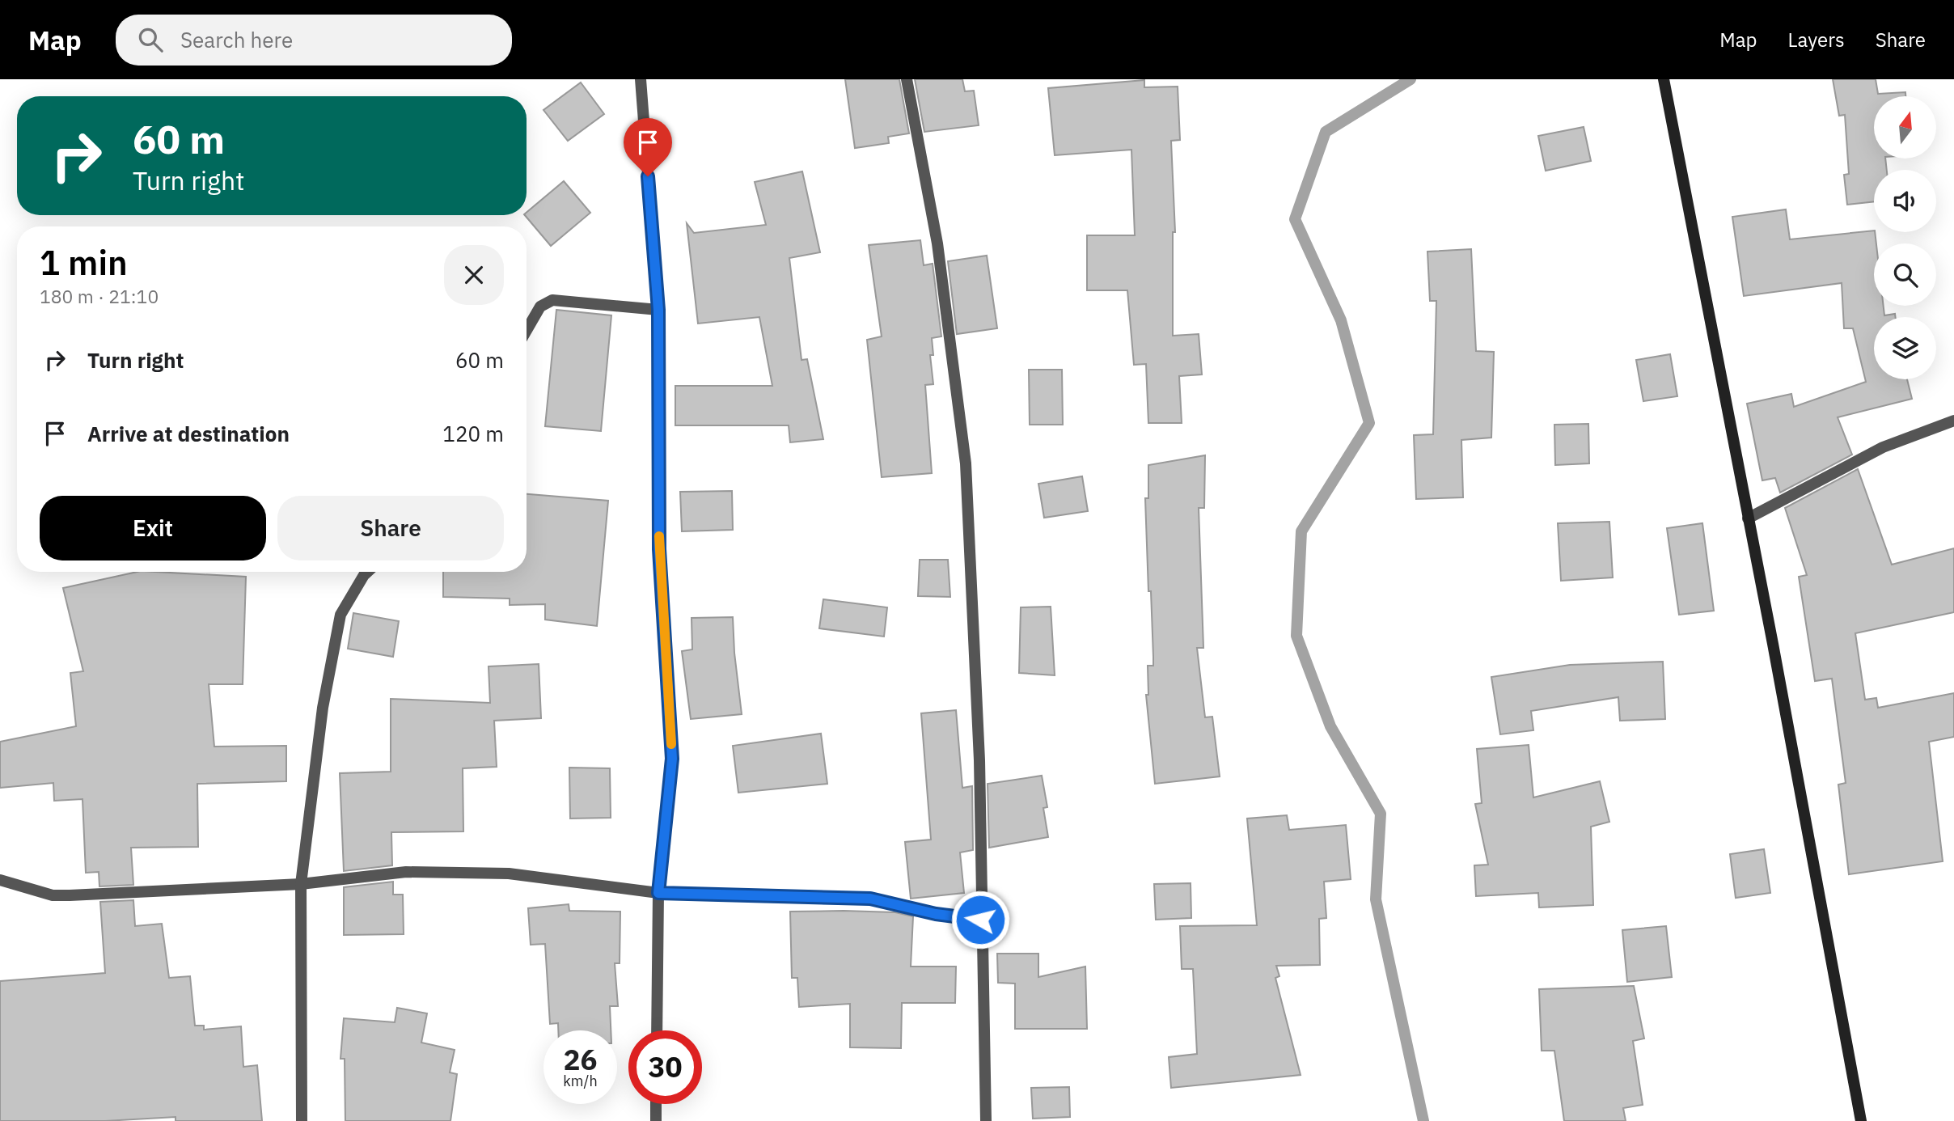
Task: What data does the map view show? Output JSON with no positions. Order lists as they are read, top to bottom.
{
  "north": "top",
  "page": {
    "header": "Map",
    "search": "Search here",
    "nav": ["Map", "Layers", "Share"],
    "turn": ["60 m", "Turn right"],
    "heading": ["1 min", "180 m · 21:10"],
    "list": [
      {
        "name": "Turn right",
        "value": "60 m"
      },
      {
        "name": "Arrive at destination",
        "value": "120 m"
      }
    ],
    "buttons": ["Exit", "Share"],
    "speed": "26 km/h",
    "limit": "30"
  }
}
